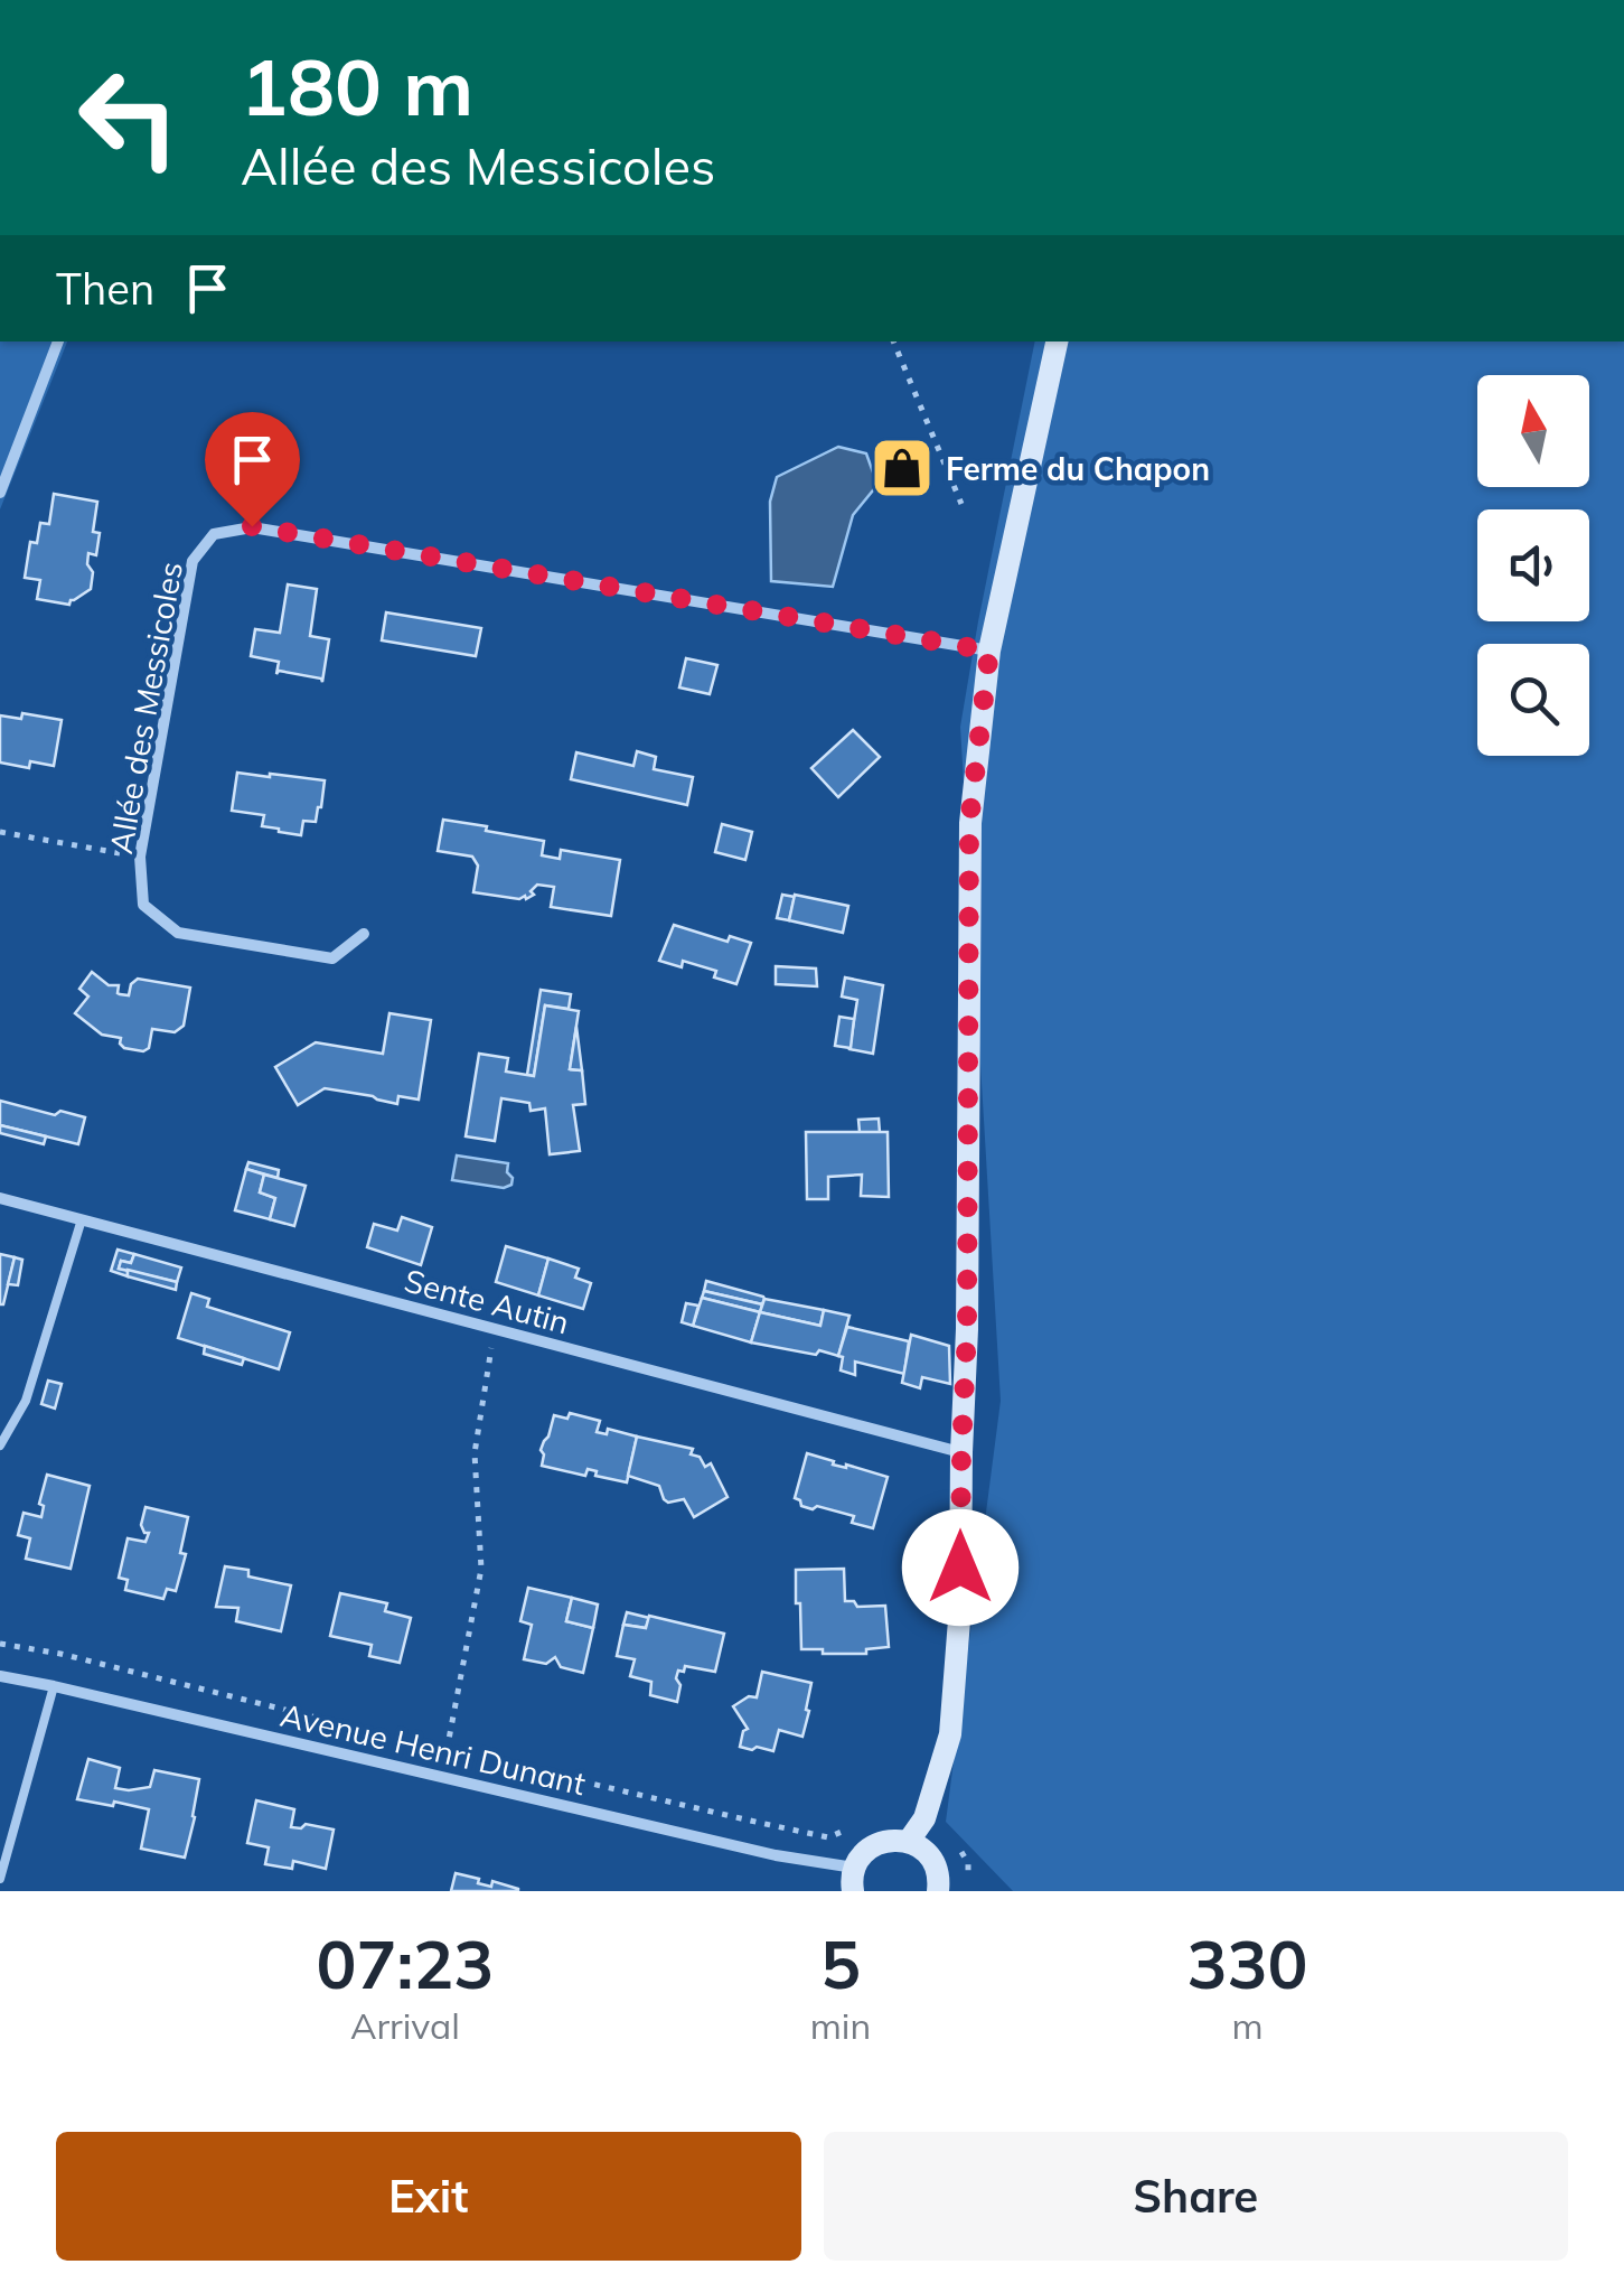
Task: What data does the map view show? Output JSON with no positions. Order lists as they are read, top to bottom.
{
  "streets": {
    "street": ["Allée des Messicoles", "Sente Autin", "Avenue Henri Dunant"]
  },
  "places": {
    "shop": ["Ferme du Chapon"]
  },
  "north": "top",
  "page": {
    "turn": ["180 m", "Allée des Messicoles"],
    "then": "Then",
    "eta": [
      "07:23",
      "Arrival",
      "5",
      "min",
      "330",
      "m"
    ],
    "buttons": ["Exit", "Share"]
  }
}
